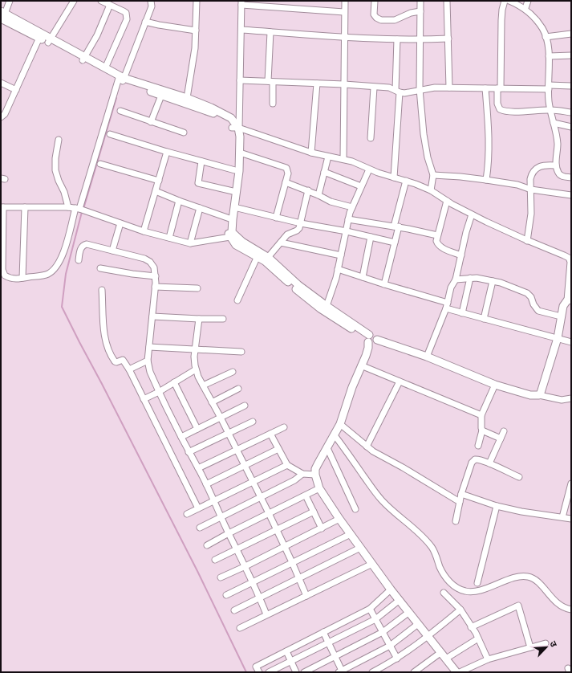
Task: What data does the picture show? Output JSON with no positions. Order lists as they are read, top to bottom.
{
  "north": "top right"
}
